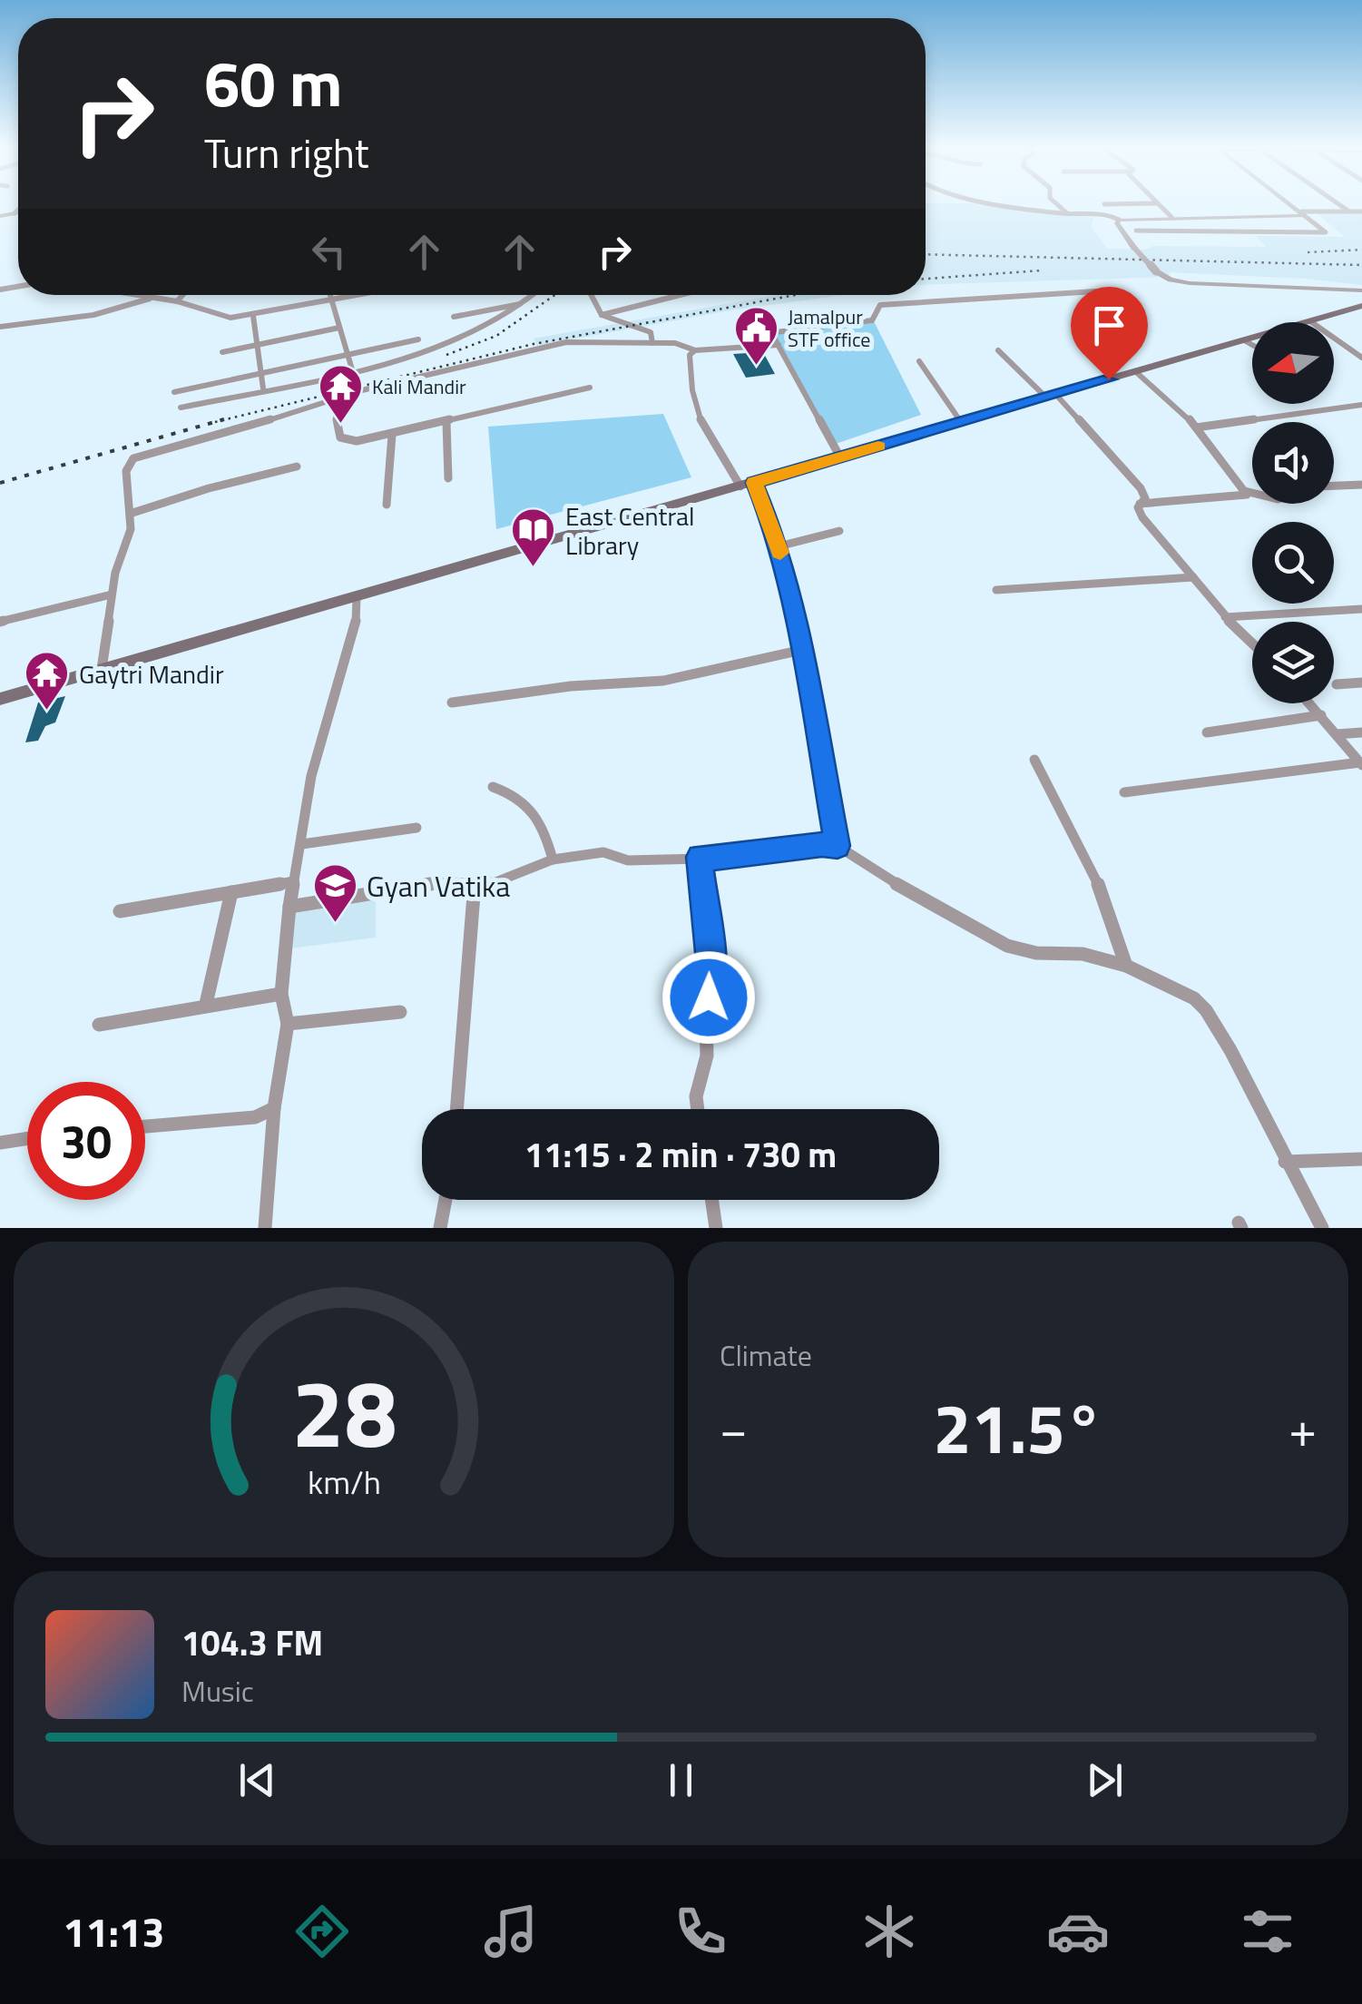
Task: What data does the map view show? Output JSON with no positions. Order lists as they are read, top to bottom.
{
  "places": {
    "public building": ["Jamalpur STF office"],
    "temple": ["Kali Mandir", "Gaytri Mandir"],
    "library": ["East Central Library"],
    "school or university": ["Gyan Vatika"]
  },
  "north": "left",
  "page": {
    "turn": ["60 m", "Turn right"],
    "limit": "30",
    "trip": "11:15 · 2 min · 730 m",
    "tile": "Climate",
    "heat": ["−", "21.5°", "+"],
    "song": ["104.3 FM", "Music"],
    "tabs": "11:13",
    "gauge": ["28", "km/h"]
  }
}
